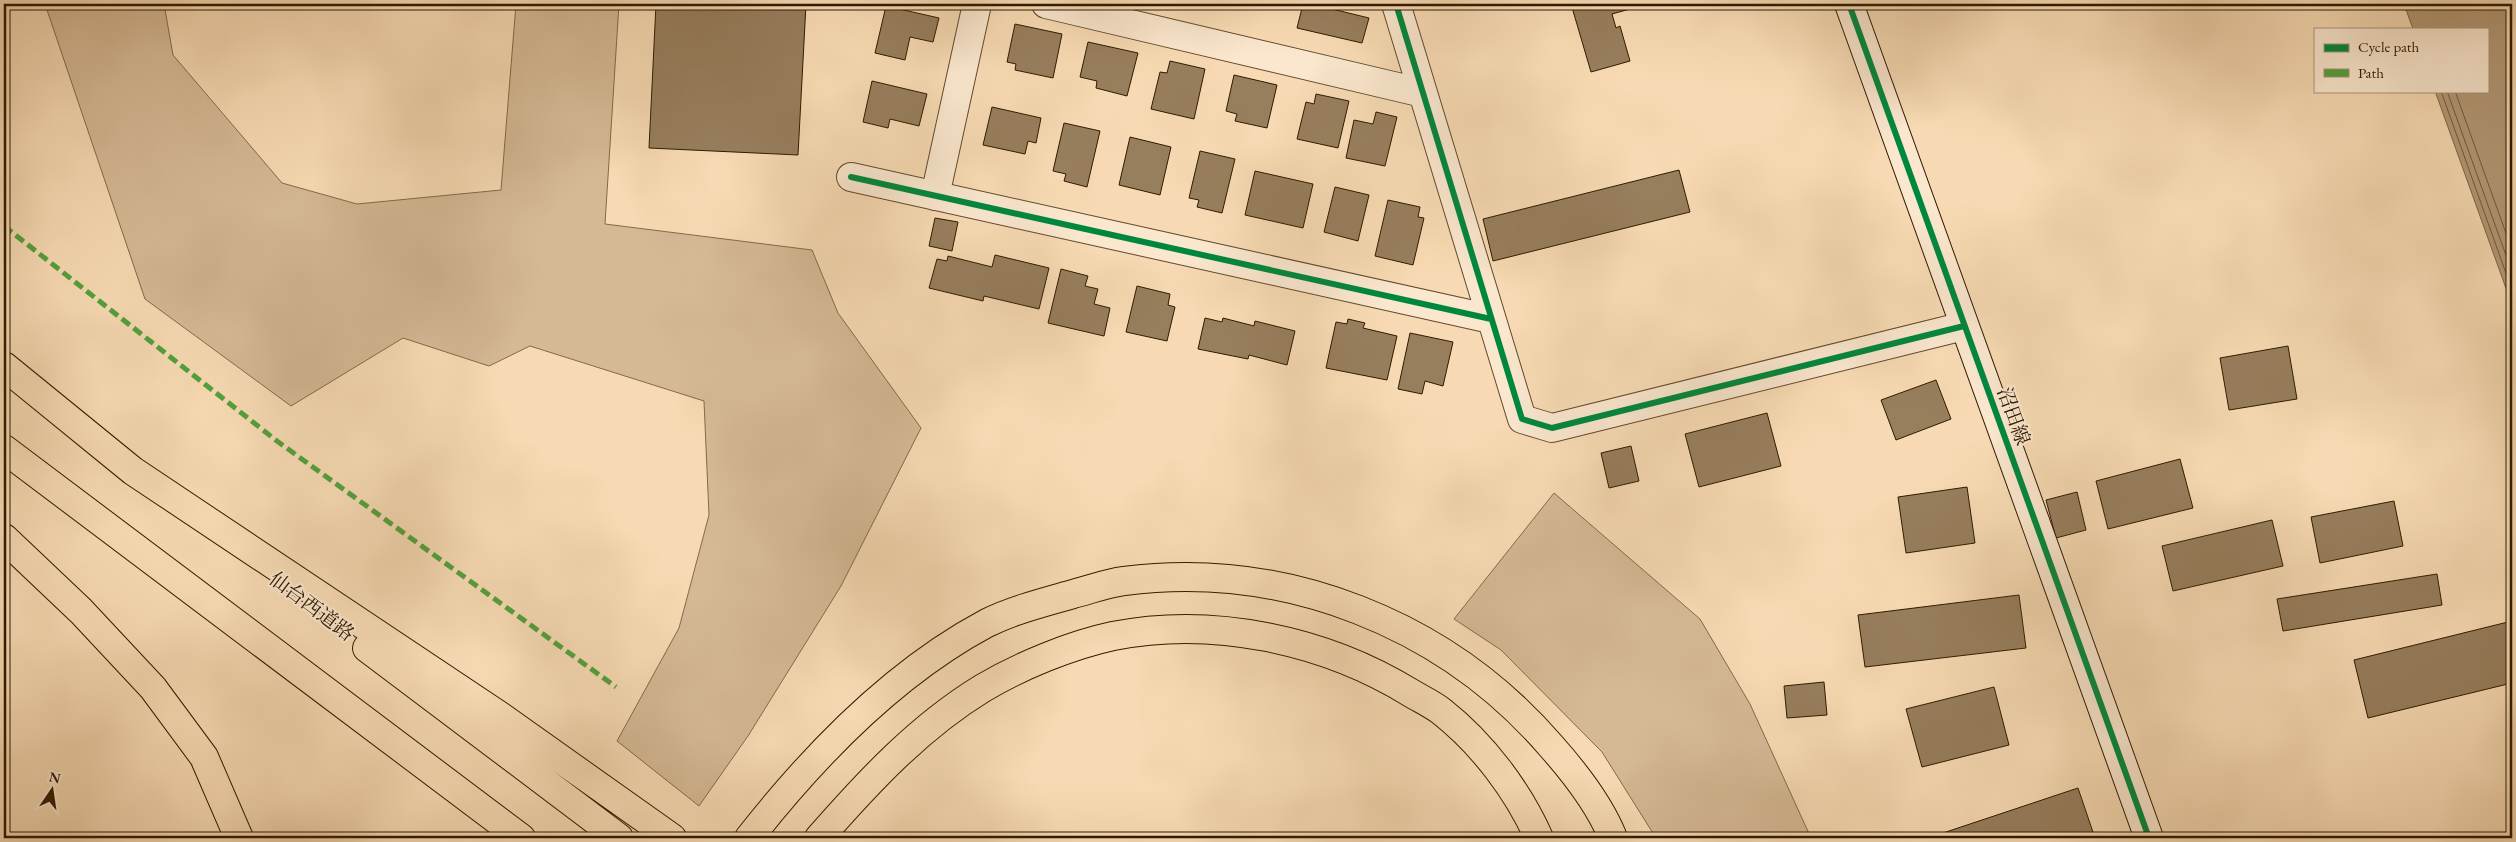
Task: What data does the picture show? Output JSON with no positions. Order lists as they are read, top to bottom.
{
  "streets": {
    "highway": ["仙台西道路"],
    "street": ["沼田線"]
  },
  "legend": ["Cycle path", "Path"],
  "north": "top"
}
